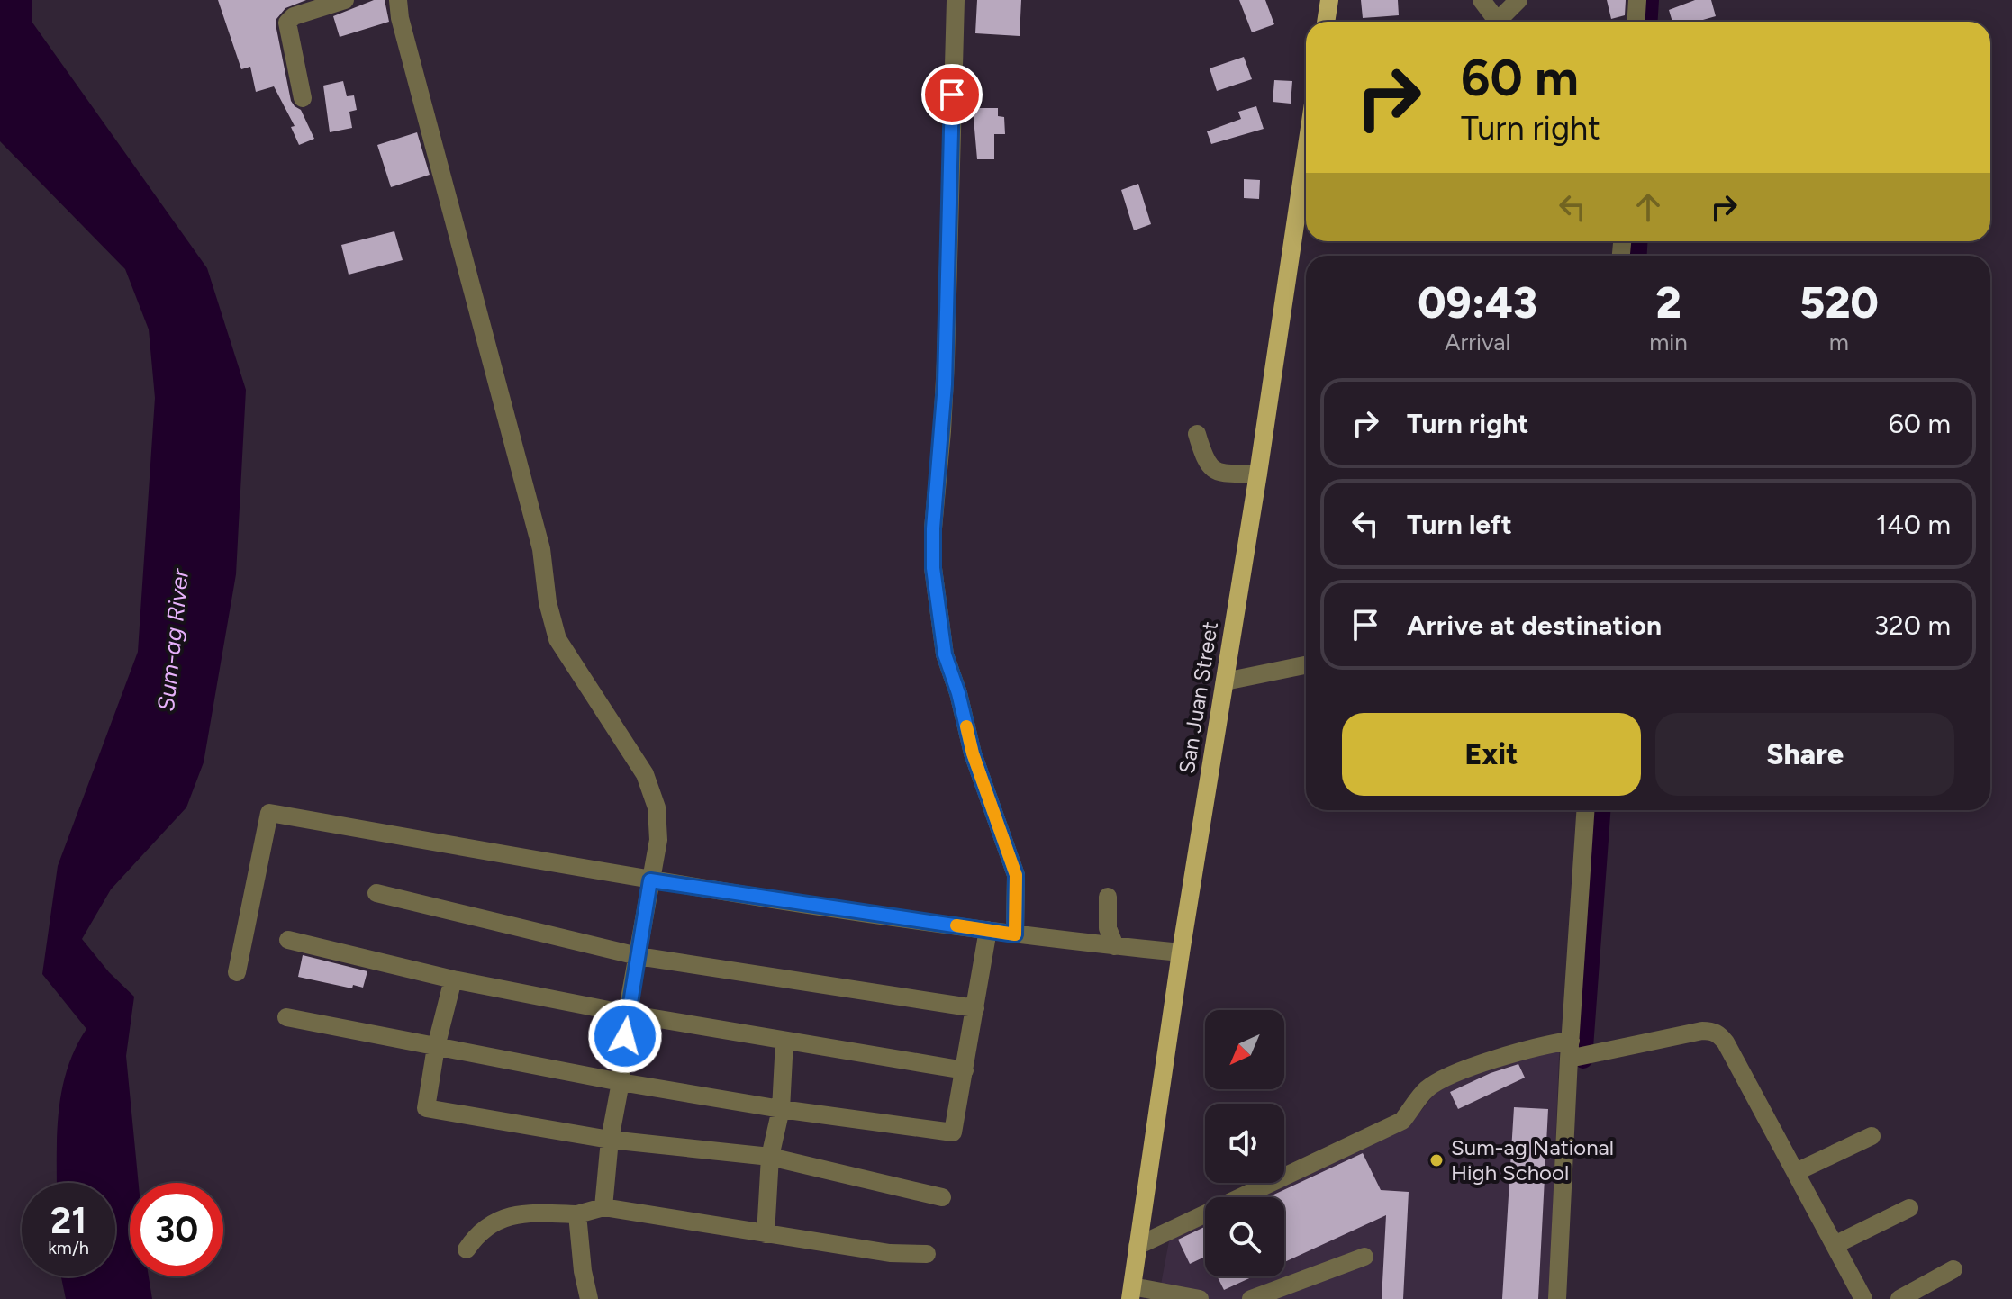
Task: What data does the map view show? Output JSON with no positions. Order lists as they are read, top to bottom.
{
  "streets": {
    "main road": ["San Juan Street"]
  },
  "water": ["Sum-ag River"],
  "places": ["Sum-ag National High School"],
  "north": "bottom left",
  "page": {
    "turn": ["60 m", "Turn right"],
    "eta": [
      "09:43",
      "Arrival",
      "2",
      "min",
      "520",
      "m"
    ],
    "list": [
      {
        "name": "Turn right",
        "value": "60 m"
      },
      {
        "name": "Turn left",
        "value": "140 m"
      },
      {
        "name": "Arrive at destination",
        "value": "320 m"
      }
    ],
    "buttons": ["Exit", "Share"],
    "speed": "21 km/h",
    "limit": "30"
  }
}
